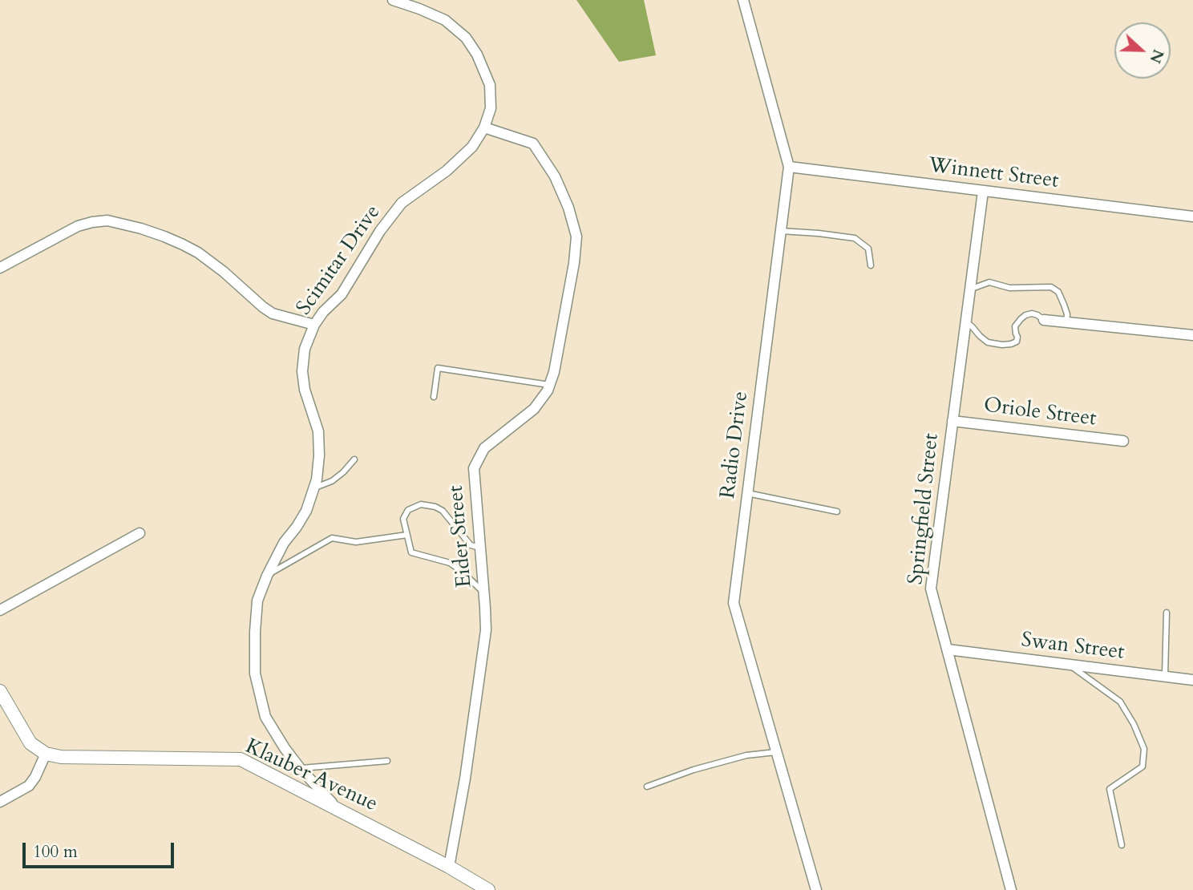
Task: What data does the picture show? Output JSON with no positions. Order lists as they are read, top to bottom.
{
  "streets": {
    "street": [
      "Winnett Street",
      "Scimitar Drive",
      "Oriole Street",
      "Radio Drive",
      "Springfield Street",
      "Eider Street",
      "Swan Street",
      "Klauber Avenue"
    ]
  },
  "crossings": [
    ["Winnett Street", "Radio Drive"],
    ["Winnett Street", "Springfield Street"],
    ["Scimitar Drive", "Eider Street"],
    ["Scimitar Drive", "Klauber Avenue"],
    ["Oriole Street", "Springfield Street"],
    ["Springfield Street", "Swan Street"],
    ["Eider Street", "Klauber Avenue"]
  ],
  "scale_bar": "100 m",
  "north": "right"
}
